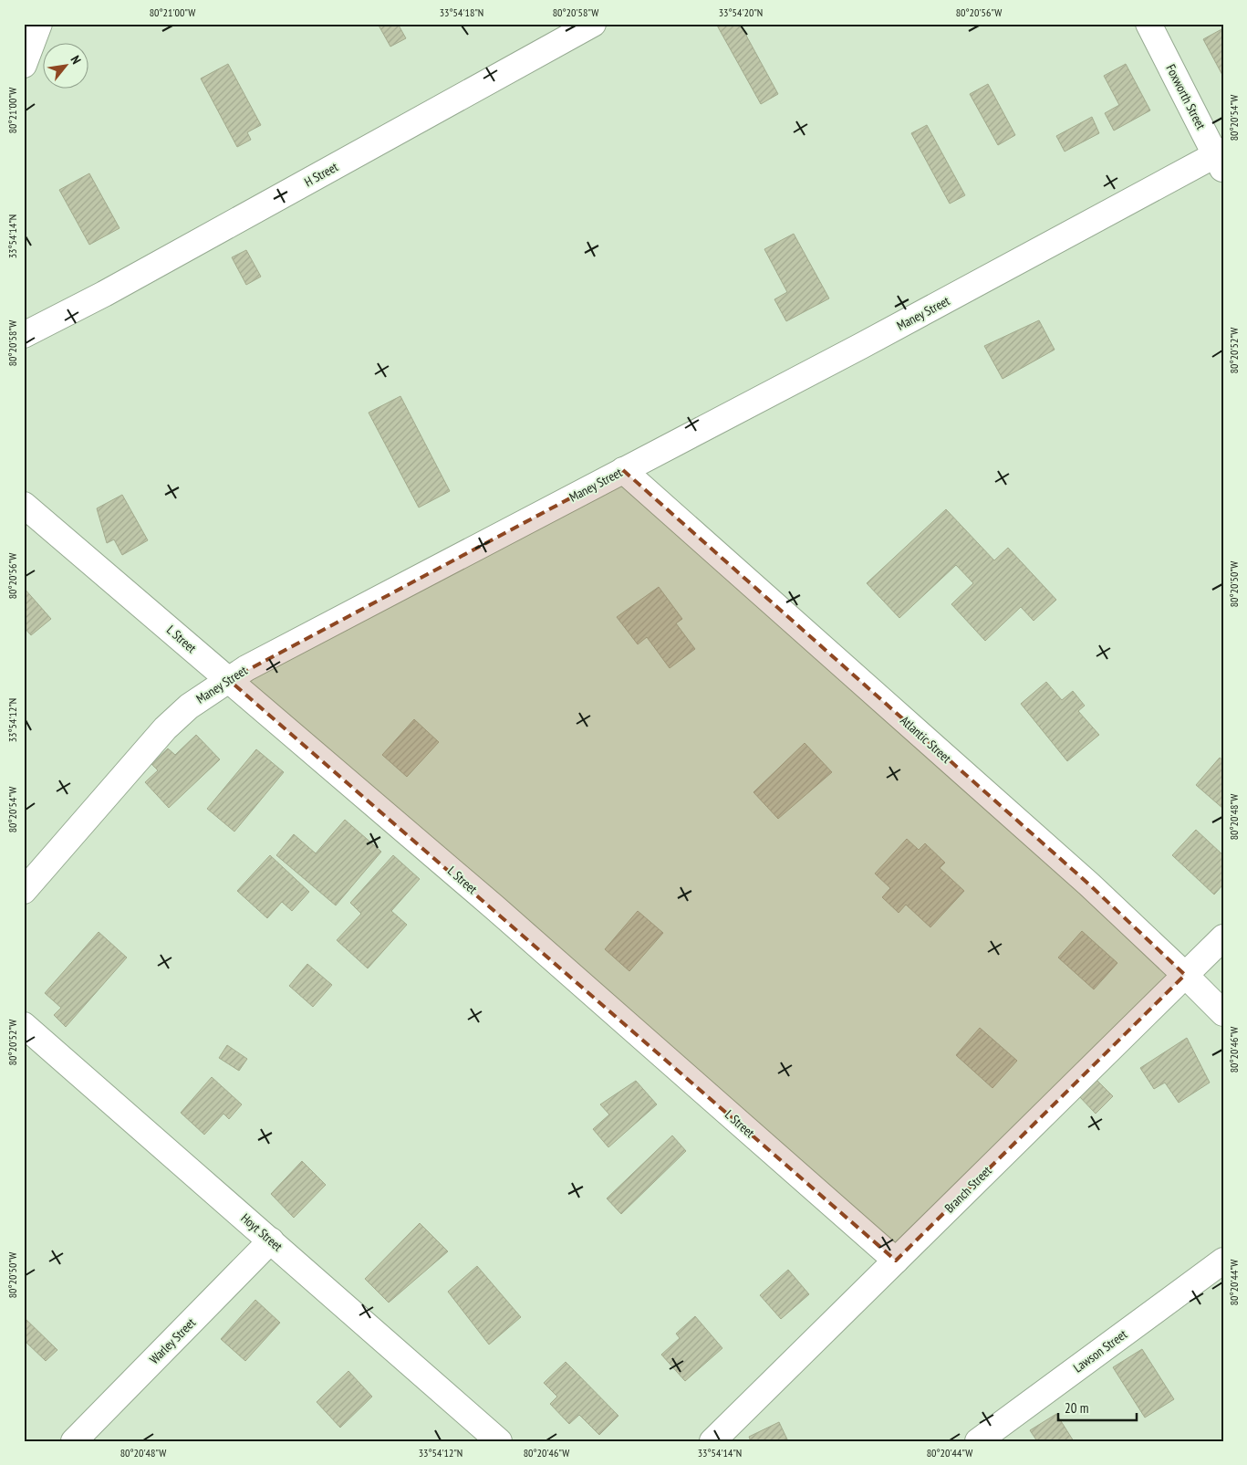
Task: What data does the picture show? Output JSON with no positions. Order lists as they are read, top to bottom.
{
  "streets": {
    "street": [
      "Foxworth Street",
      "H Street",
      "Maney Street",
      "L Street",
      "Atlantic Street",
      "Branch Street",
      "Hoyt Street",
      "Warley Street",
      "Lawson Street"
    ]
  },
  "crossings": [
    ["Foxworth Street", "Maney Street"],
    ["Maney Street", "L Street"],
    ["Maney Street", "Atlantic Street"],
    ["L Street", "Branch Street"],
    ["Atlantic Street", "Branch Street"],
    ["Hoyt Street", "Warley Street"]
  ],
  "scale_bar": "20 m",
  "north": "top right",
  "coordinates": [
    "80°21'00\"W",
    "33°54'18\"N",
    "80°20'58\"W",
    "33°54'20\"N",
    "80°20'56\"W",
    "80°20'54\"W",
    "33°54'14\"N",
    "80°20'52\"W",
    "80°20'50\"W",
    "33°54'12\"N",
    "80°20'48\"W",
    "80°20'46\"W",
    "80°20'44\"W"
  ]
}
